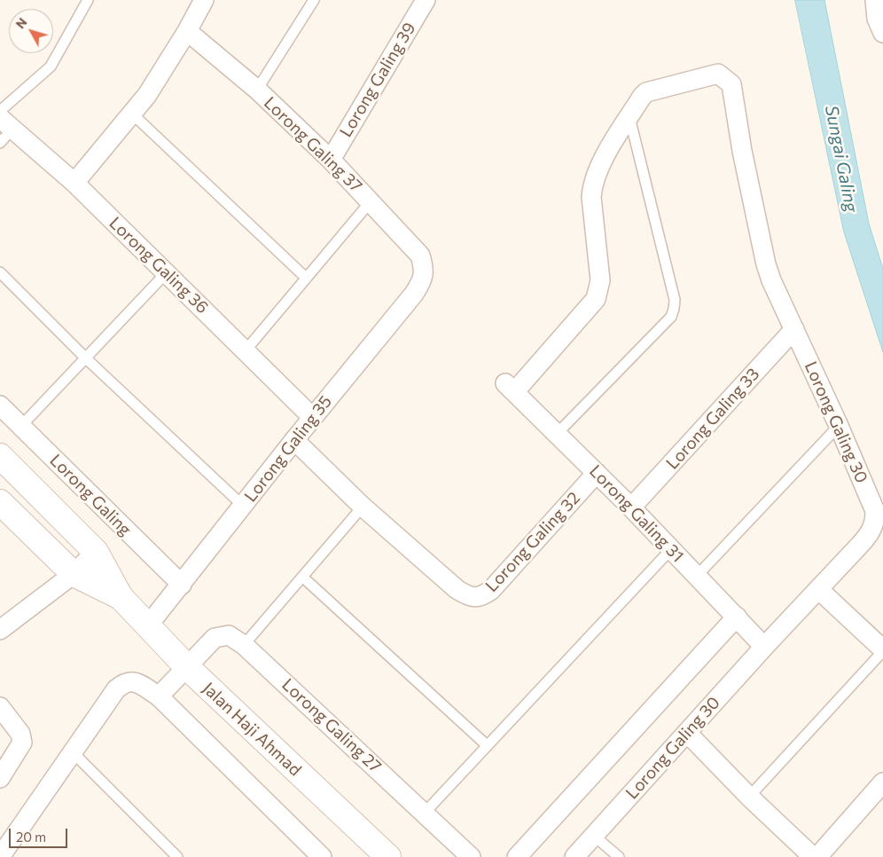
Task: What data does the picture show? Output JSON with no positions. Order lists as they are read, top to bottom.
{
  "streets": {
    "street": [
      "Lorong Galing 39",
      "Lorong Galing 37",
      "Lorong Galing 36",
      "Lorong Galing 33",
      "Lorong Galing 30",
      "Lorong Galing 35",
      "Lorong Galing",
      "Lorong Galing 31",
      "Lorong Galing 32",
      "Lorong Galing 27",
      "Jalan Haji Ahmad"
    ]
  },
  "crossings": [
    ["Lorong Galing 39", "Lorong Galing 37"],
    ["Lorong Galing 37", "Lorong Galing 35"],
    ["Lorong Galing 36", "Lorong Galing 35"],
    ["Lorong Galing 33", "Lorong Galing 30"],
    ["Lorong Galing 33", "Lorong Galing 31"],
    ["Lorong Galing 30", "Lorong Galing 31"],
    ["Lorong Galing 35", "Lorong Galing"],
    ["Lorong Galing 35", "Lorong Galing 32"],
    ["Lorong Galing 35", "Jalan Haji Ahmad"],
    ["Lorong Galing 31", "Lorong Galing 32"],
    ["Lorong Galing 27", "Jalan Haji Ahmad"]
  ],
  "water": ["Sungai Galing"],
  "scale_bar": "20 m",
  "north": "top left"
}
